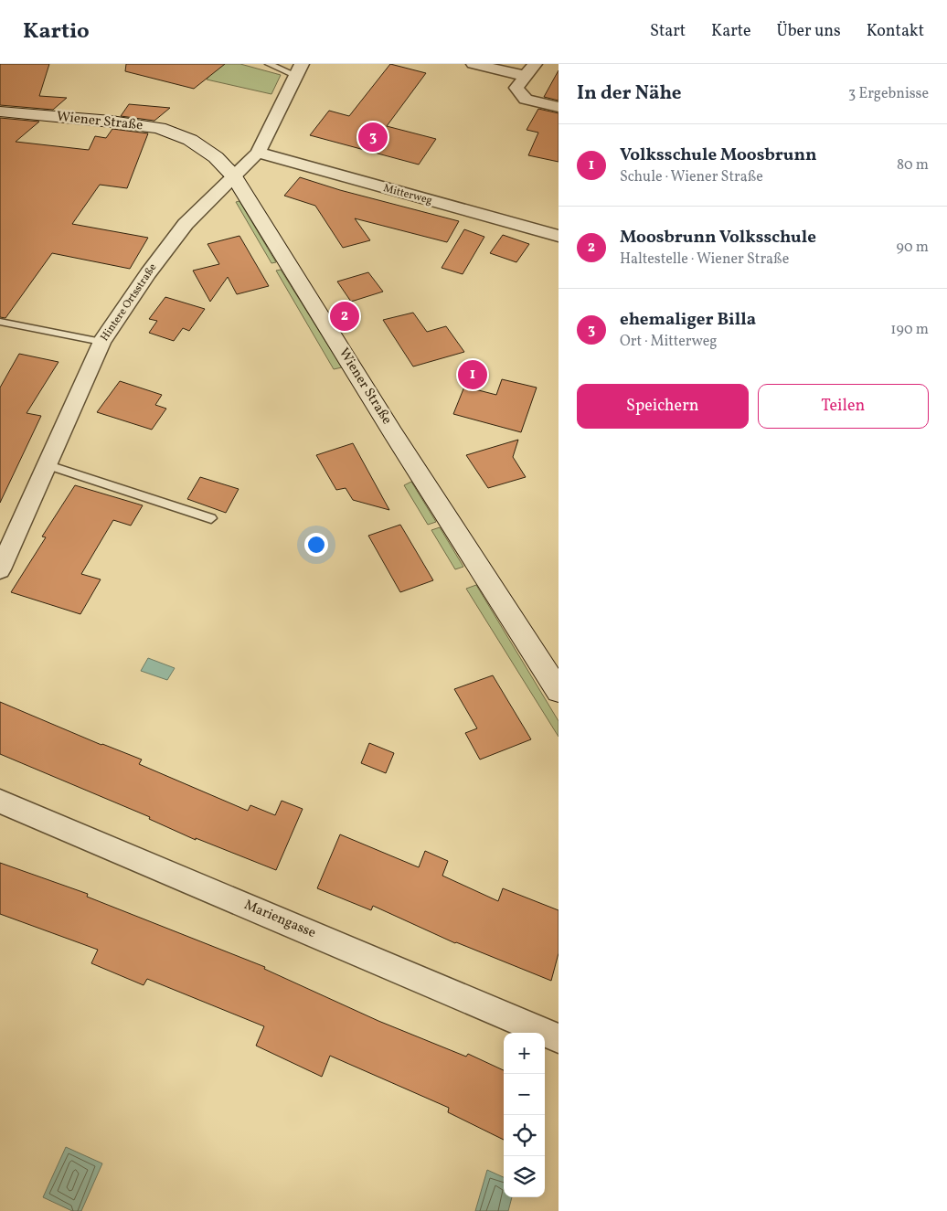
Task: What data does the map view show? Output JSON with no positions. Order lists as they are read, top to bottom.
{
  "streets": {
    "main road": ["Wiener Straße"],
    "street": ["Mitterweg", "Hintere Ortsstraße", "Mariengasse"]
  },
  "crossings": [
    ["Wiener Straße", "Hintere Ortsstraße"],
    ["Mitterweg", "Hintere Ortsstraße"]
  ],
  "page": {
    "header": "Kartio",
    "nav": [
      "Start",
      "Karte",
      "Über uns",
      "Kontakt"
    ],
    "heading": ["In der Nähe", "3 Ergebnisse"],
    "pins": ["3", "2", "1"],
    "list": [
      {
        "mark": "1",
        "name": "Volksschule Moosbrunn",
        "note": "Schule · Wiener Straße",
        "value": "80 m"
      },
      {
        "mark": "2",
        "name": "Moosbrunn Volksschule",
        "note": "Haltestelle · Wiener Straße",
        "value": "90 m"
      },
      {
        "mark": "3",
        "name": "ehemaliger Billa",
        "note": "Ort · Mitterweg",
        "value": "190 m"
      }
    ],
    "buttons": ["Speichern", "Teilen"],
    "map_buttons": ["+", "−"]
  }
}
